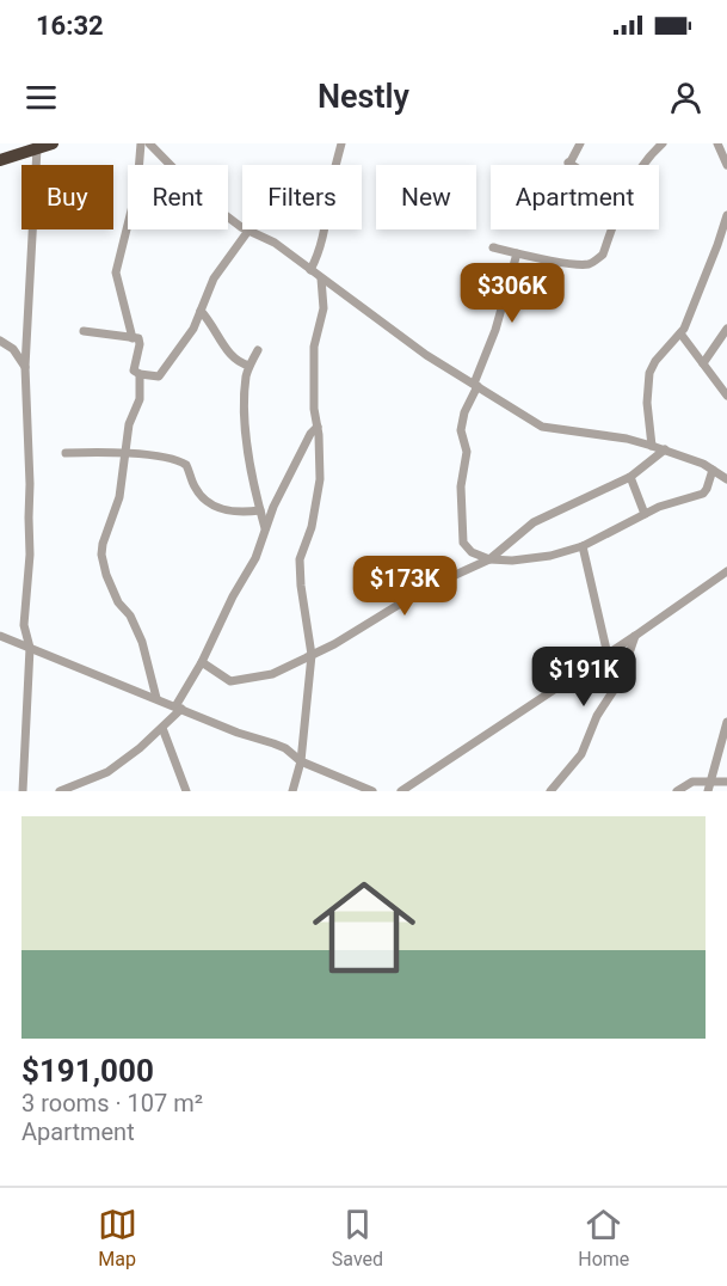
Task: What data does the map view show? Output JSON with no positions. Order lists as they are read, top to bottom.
{
  "page": {
    "status": "16:32",
    "header": "Nestly",
    "chip": [
      "Buy",
      "Rent",
      "Filters",
      "New",
      "Apartment"
    ],
    "price": ["$306K", "$173K", "$191K"],
    "list": [
      {
        "name": "$191,000",
        "note": "3 rooms · 107 m² · Apartment"
      }
    ],
    "tabs": ["Map", "Saved", "Home"]
  }
}
